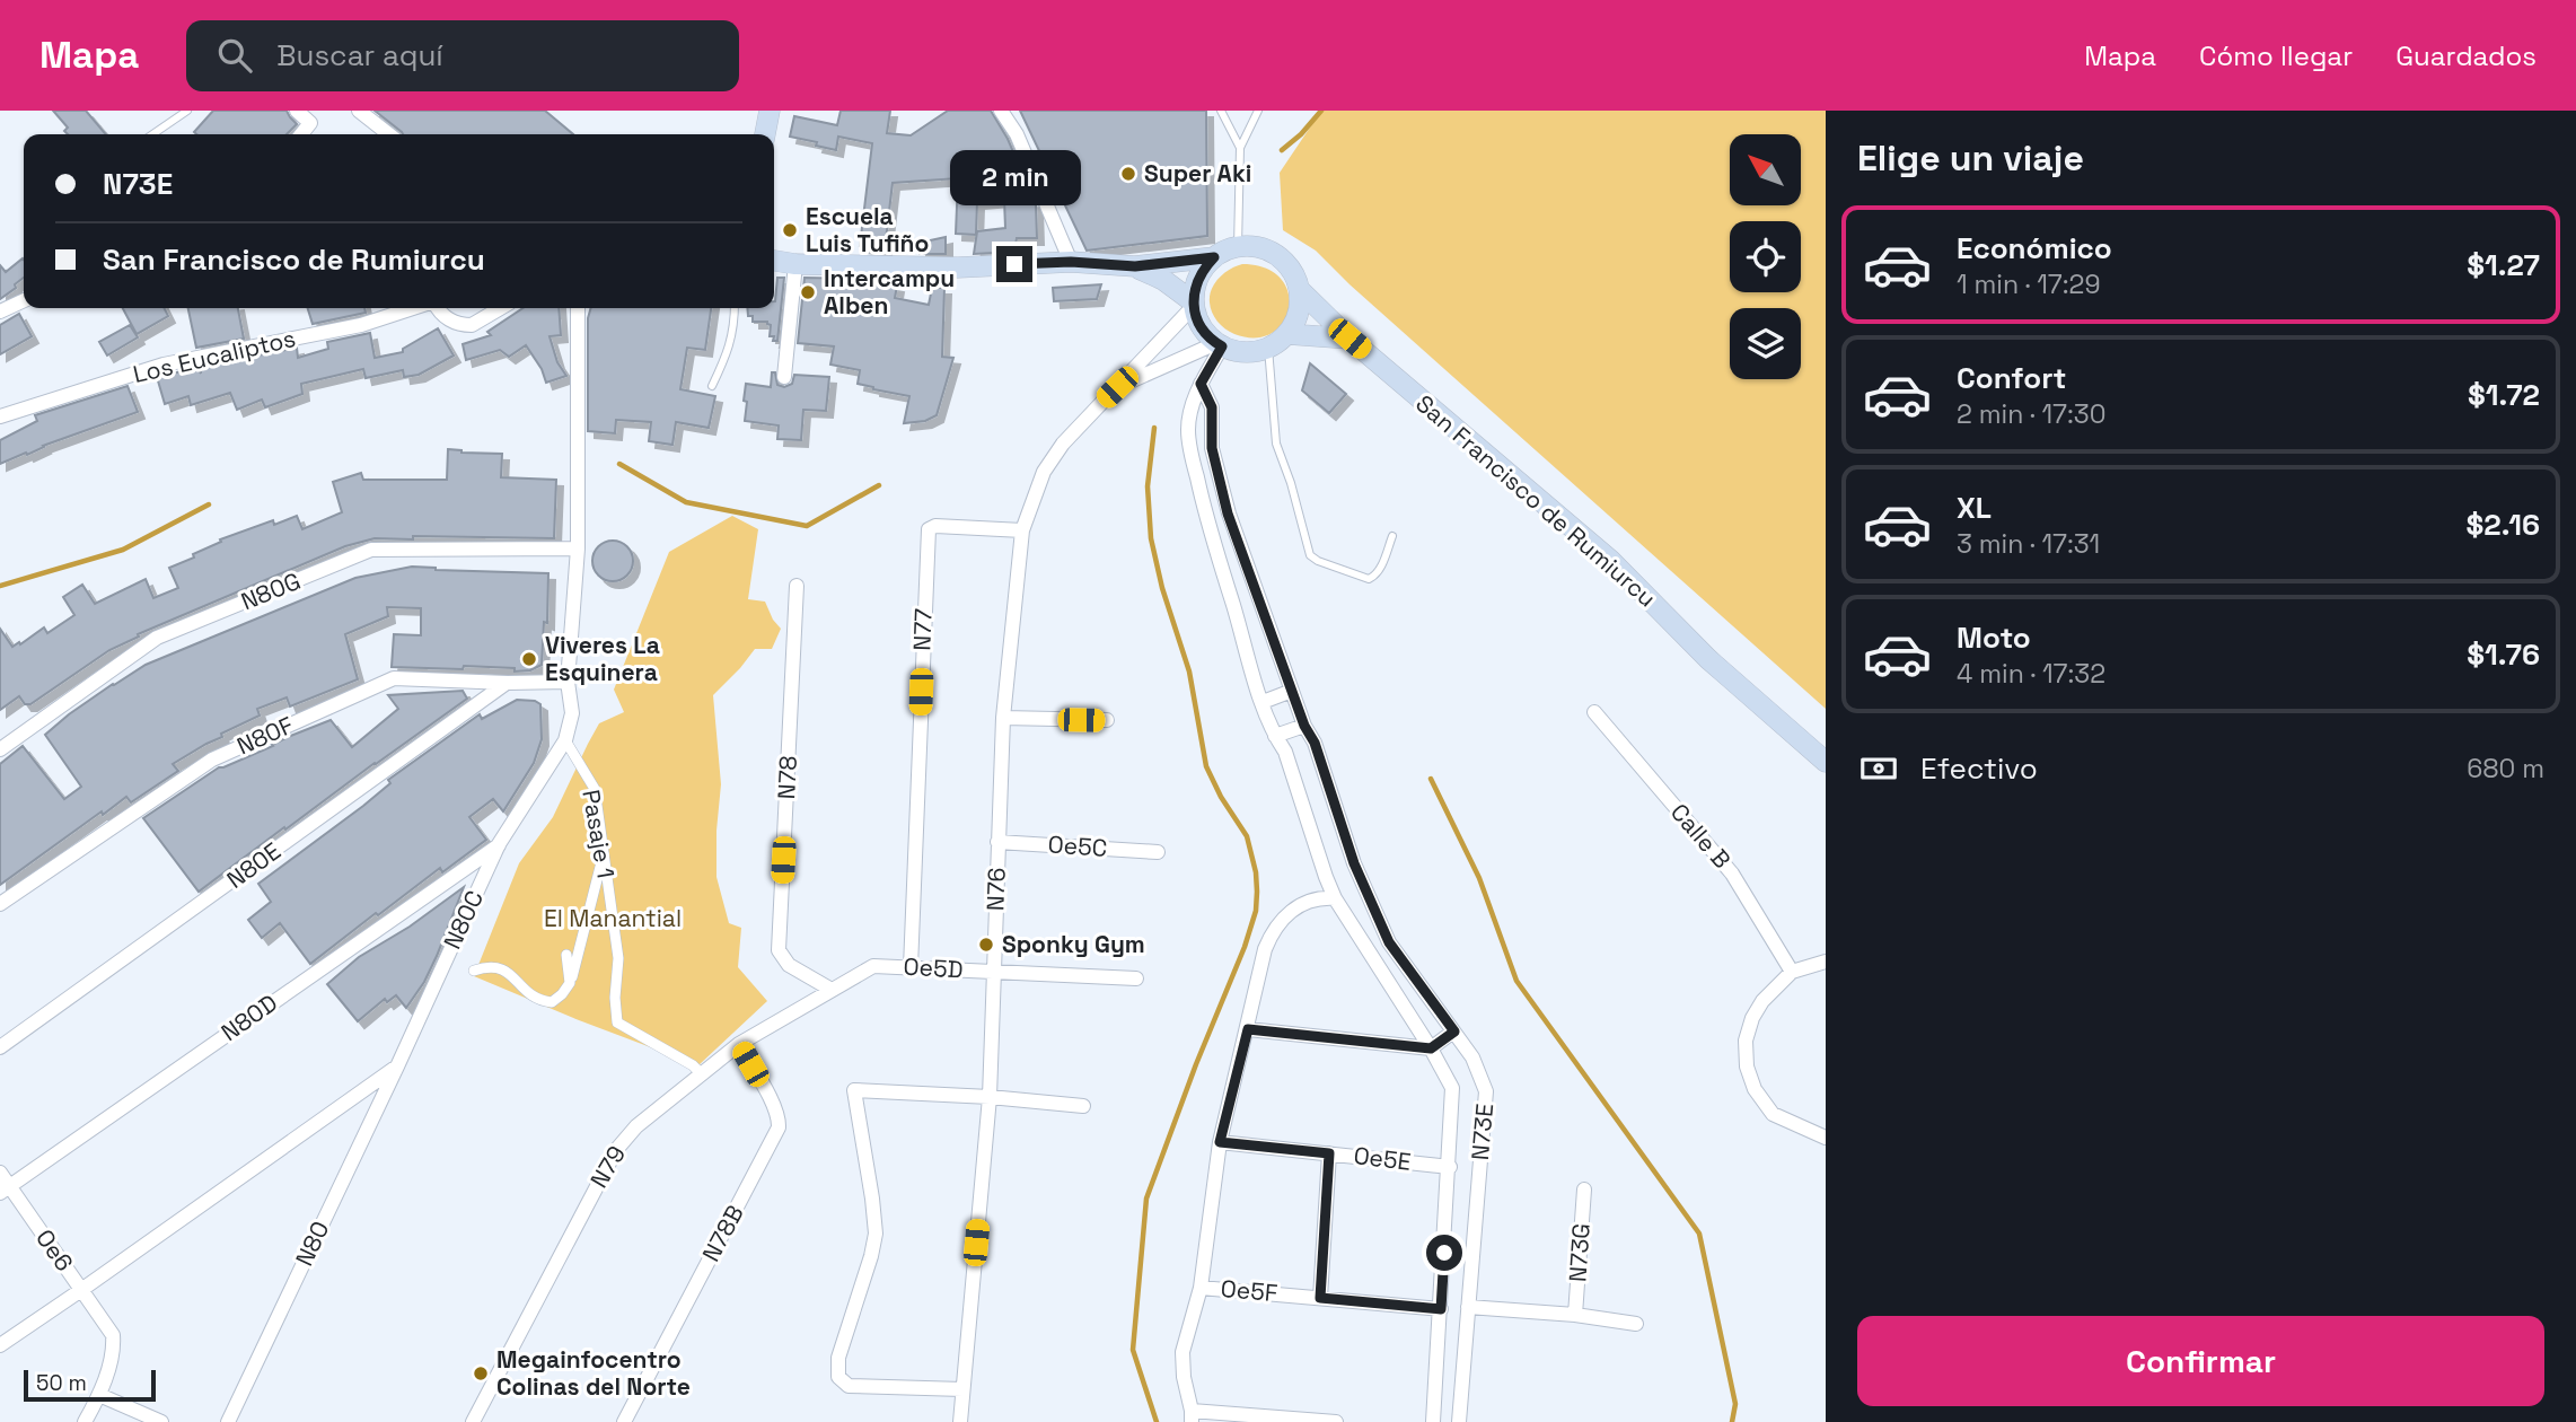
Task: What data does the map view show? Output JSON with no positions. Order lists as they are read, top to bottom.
{
  "streets": {
    "main road": ["San Francisco de Rumiurcu"],
    "street": [
      "Los Eucaliptos",
      "N80G",
      "N77",
      "N80F",
      "N78",
      "Pasaje 1",
      "Calle B",
      "Oe5C",
      "N80E",
      "N76",
      "N80C",
      "Oe5D",
      "N80D",
      "N73E",
      "Oe5E",
      "N79",
      "N78B",
      "N80",
      "Oe6",
      "N73G",
      "Oe5F"
    ]
  },
  "crossings": [
    ["San Francisco de Rumiurcu", "N76"],
    ["San Francisco de Rumiurcu", "N73E"],
    ["N80G", "N80C"],
    ["N77", "N76"],
    ["N77", "Oe5D"],
    ["N80F", "N80E"],
    ["N80F", "N80C"],
    ["N78", "Oe5D"],
    ["N78", "N79"],
    ["Pasaje 1", "N80C"],
    ["Pasaje 1", "N79"],
    ["Oe5C", "N76"],
    ["N76", "Oe5D"],
    ["N76", "N73E"],
    ["N80C", "N80D"],
    ["N80C", "N80"],
    ["Oe5D", "N79"],
    ["N80D", "Oe6"],
    ["N73E", "Oe5E"],
    ["N73E", "Oe5F"],
    ["N79", "N78B"]
  ],
  "parks": ["El Manantial"],
  "places": [
    "Super Aki",
    "Escuela Luis Tufiño",
    "Intercampu Alben",
    "Viveres La Esquinera",
    "Sponky Gym",
    "Megainfocentro Colinas del Norte"
  ],
  "scale_bar": "50 m",
  "north": "top left",
  "page": {
    "header": "Mapa",
    "search": "Buscar aquí",
    "nav": ["Mapa", "Cómo llegar", "Guardados"],
    "heading": "Elige un viaje",
    "banner": ["N73E", "San Francisco de Rumiurcu"],
    "bubble": "2 min",
    "list": [
      {
        "name": "Económico",
        "note": "1 min · 17:29",
        "value": "$1.27"
      },
      {
        "name": "Confort",
        "note": "2 min · 17:30",
        "value": "$1.72"
      },
      {
        "name": "XL",
        "note": "3 min · 17:31",
        "value": "$2.16"
      },
      {
        "name": "Moto",
        "note": "4 min · 17:32",
        "value": "$1.76"
      }
    ],
    "pay": ["Efectivo", "680 m"],
    "buttons": "Confirmar",
    "scale": "50 m"
  }
}
